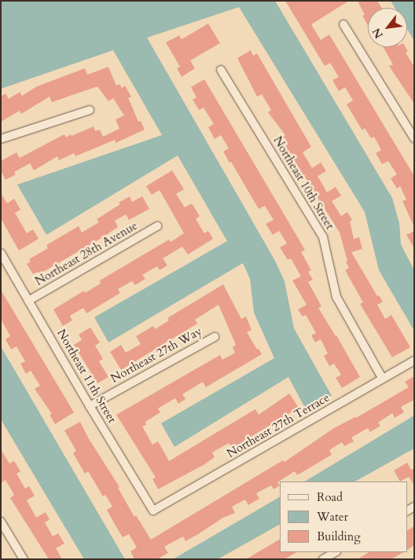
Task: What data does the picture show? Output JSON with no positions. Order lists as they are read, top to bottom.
{
  "streets": {
    "street": [
      "Northeast 10th Street",
      "Northeast 28th Avenue",
      "Northeast 27th Way",
      "Northeast 11th Street",
      "Northeast 27th Terrace"
    ]
  },
  "crossings": [
    ["Northeast 10th Street", "Northeast 27th Terrace"],
    ["Northeast 28th Avenue", "Northeast 11th Street"],
    ["Northeast 27th Way", "Northeast 11th Street"],
    ["Northeast 11th Street", "Northeast 27th Terrace"]
  ],
  "legend": ["Road", "Water", "Building"],
  "north": "bottom left"
}
